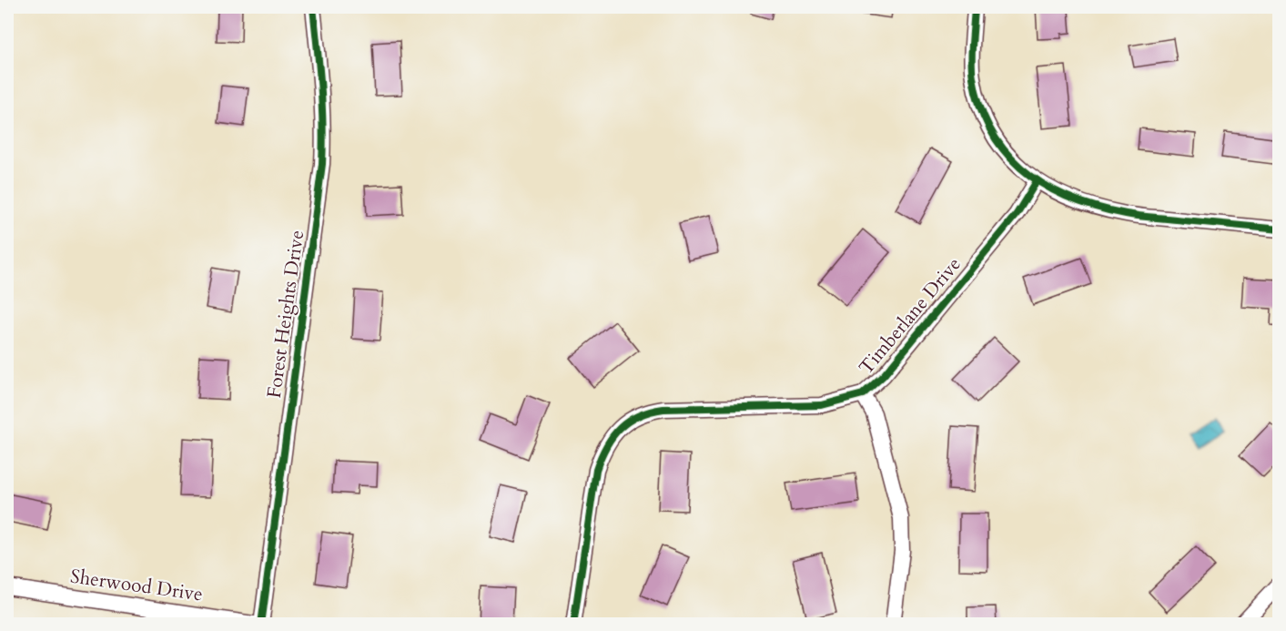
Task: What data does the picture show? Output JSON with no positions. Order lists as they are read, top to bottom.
{
  "streets": {
    "street": ["Forest Heights Drive", "Timberlane Drive", "Sherwood Drive"]
  },
  "crossings": [
    ["Forest Heights Drive", "Sherwood Drive"]
  ]
}
